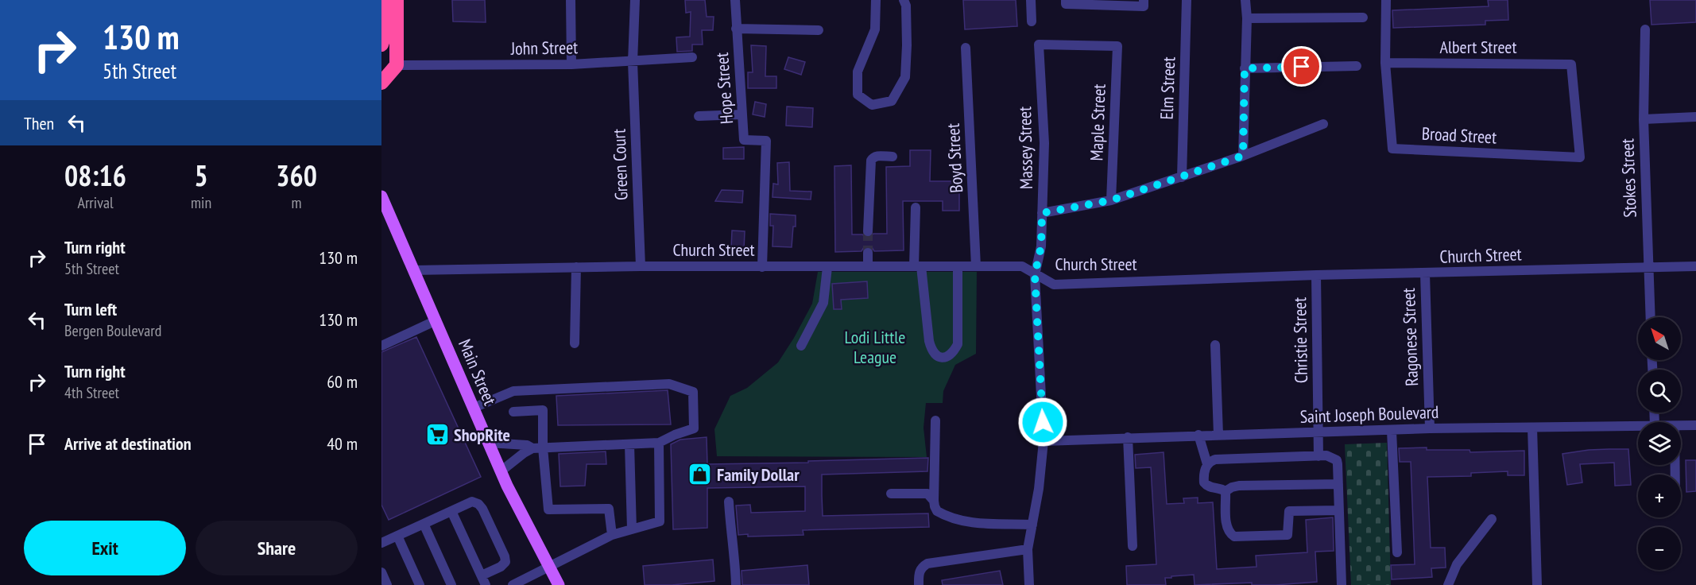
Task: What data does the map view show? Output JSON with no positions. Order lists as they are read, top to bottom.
{
  "streets": {
    "main road": ["Main Street"],
    "street": [
      "Albert Street",
      "John Street",
      "Hope Street",
      "Elm Street",
      "Maple Street",
      "Broad Street",
      "Massey Street",
      "Boyd Street",
      "Green Court",
      "Stokes Street",
      "Church Street",
      "Ragonese Street",
      "Christie Street",
      "Saint Joseph Boulevard"
    ]
  },
  "crossings": [
    ["Albert Street", "Broad Street"],
    ["John Street", "Green Court"],
    ["Hope Street", "Church Street"],
    ["Maple Street", "Massey Street"],
    ["Massey Street", "Church Street"],
    ["Massey Street", "Saint Joseph Boulevard"],
    ["Boyd Street", "Church Street"],
    ["Green Court", "Church Street"],
    ["Stokes Street", "Church Street"],
    ["Church Street", "Ragonese Street"],
    ["Church Street", "Christie Street"],
    ["Church Street", "Main Street"],
    ["Ragonese Street", "Saint Joseph Boulevard"],
    ["Christie Street", "Saint Joseph Boulevard"]
  ],
  "parks": ["Lodi Little League"],
  "places": {
    "supermarket": ["ShopRite"],
    "shop": ["Family Dollar"]
  },
  "north": "top left",
  "page": {
    "turn": ["130 m", "5th Street"],
    "then": "Then",
    "eta": [
      "08:16",
      "Arrival",
      "5",
      "min",
      "360",
      "m"
    ],
    "list": [
      {
        "name": "Turn right",
        "note": "5th Street",
        "value": "130 m"
      },
      {
        "name": "Turn left",
        "note": "Bergen Boulevard",
        "value": "130 m"
      },
      {
        "name": "Turn right",
        "note": "4th Street",
        "value": "60 m"
      },
      {
        "name": "Arrive at destination",
        "value": "40 m"
      }
    ],
    "map_buttons": ["+", "−"],
    "buttons": ["Exit", "Share"]
  }
}
